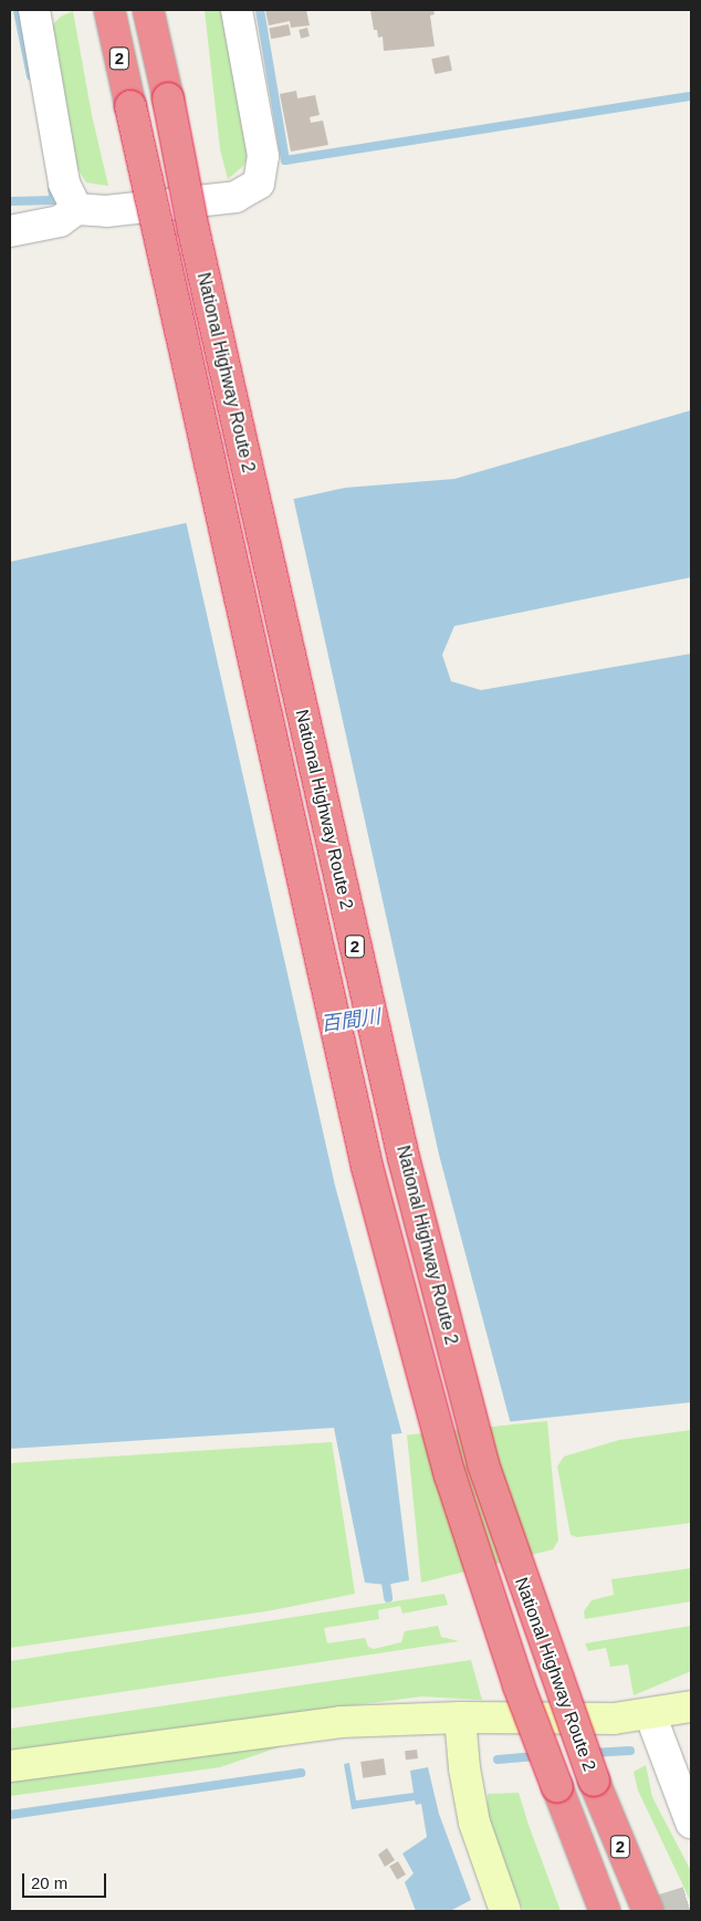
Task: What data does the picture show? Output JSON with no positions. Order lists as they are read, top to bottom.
{
  "streets": {
    "highway": ["2", "National Highway Route 2"]
  },
  "water": ["百間川"],
  "scale_bar": "20 m"
}
